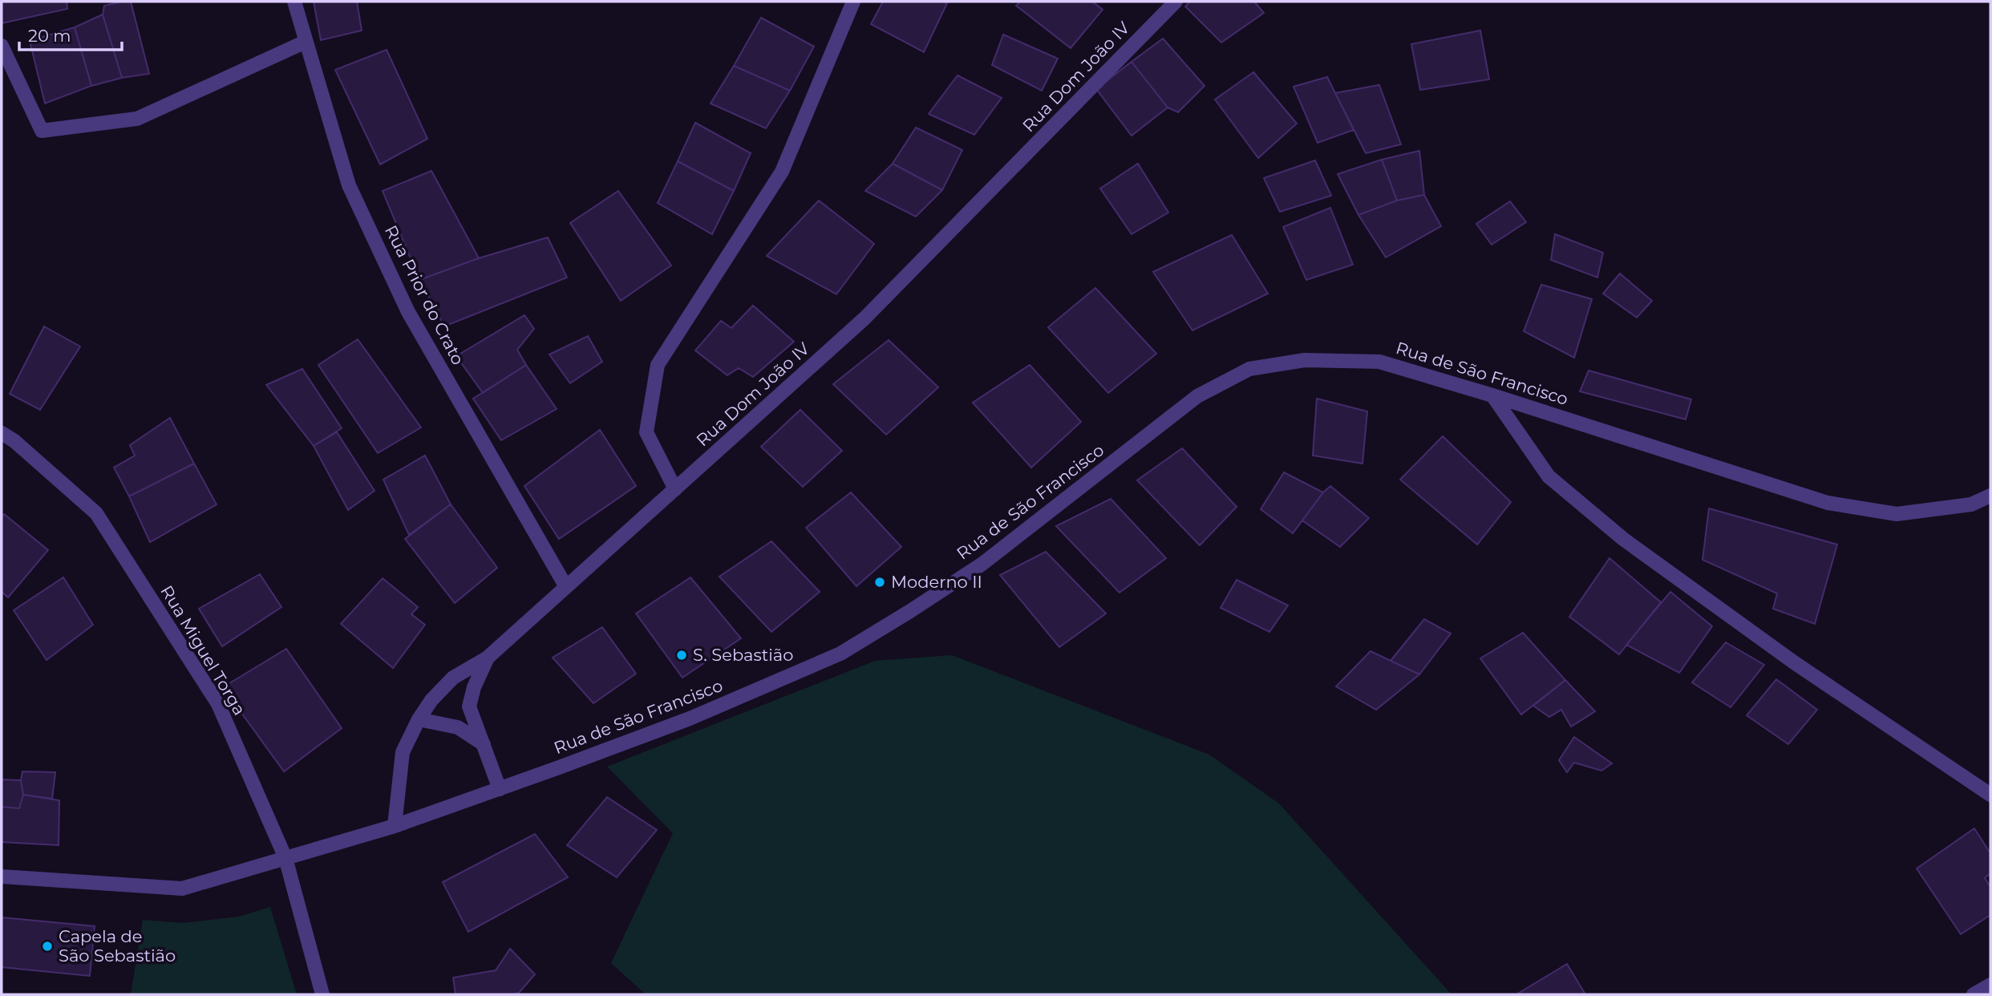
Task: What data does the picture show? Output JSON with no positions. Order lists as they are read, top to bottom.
{
  "streets": {
    "street": [
      "Rua Dom João IV",
      "Rua Prior do Crato",
      "Rua de São Francisco",
      "Rua Miguel Torga"
    ]
  },
  "crossings": [
    ["Rua Dom João IV", "Rua Prior do Crato"],
    ["Rua Dom João IV", "Rua de São Francisco"],
    ["Rua de São Francisco", "Rua Miguel Torga"]
  ],
  "places": ["Moderno II", "S. Sebastião", "Capela de São Sebastião"],
  "scale_bar": "20 m"
}
